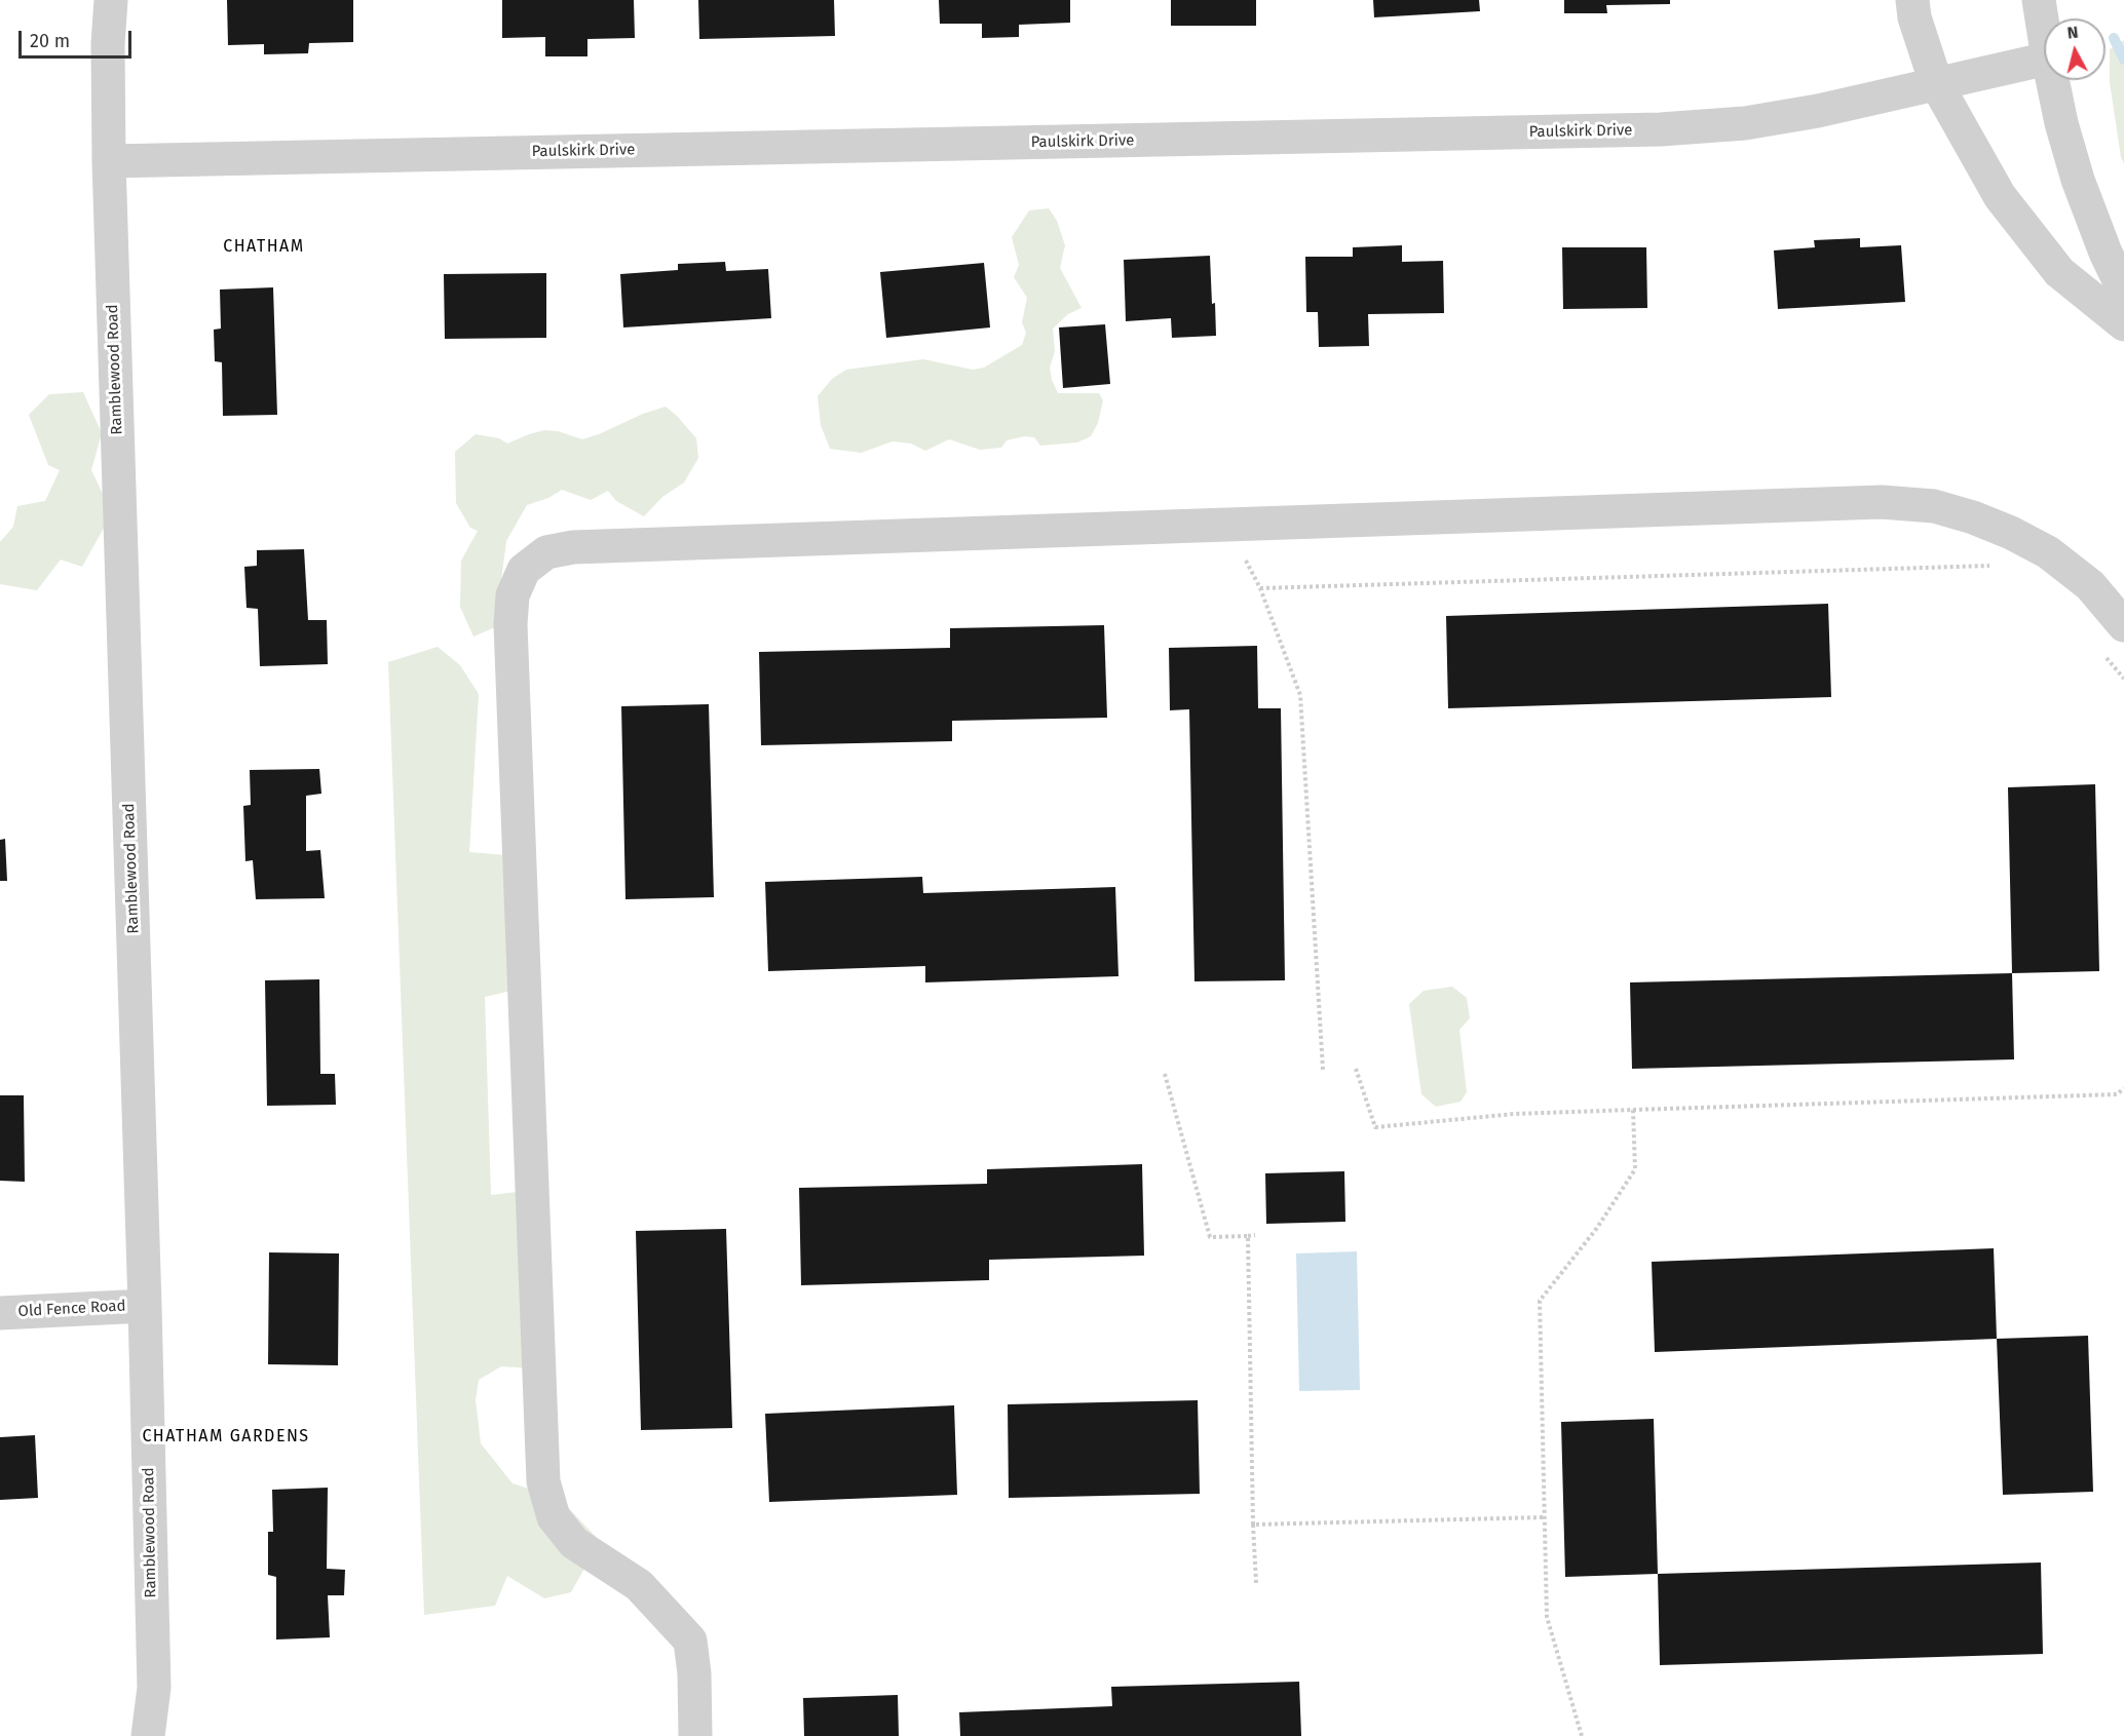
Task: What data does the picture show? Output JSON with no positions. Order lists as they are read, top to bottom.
{
  "streets": {
    "street": ["Paulskirk Drive", "Ramblewood Road", "Old Fence Road"]
  },
  "crossings": [
    ["Paulskirk Drive", "Ramblewood Road"],
    ["Ramblewood Road", "Old Fence Road"]
  ],
  "districts": ["CHATHAM", "CHATHAM GARDENS"],
  "scale_bar": "20 m",
  "north": "top"
}
